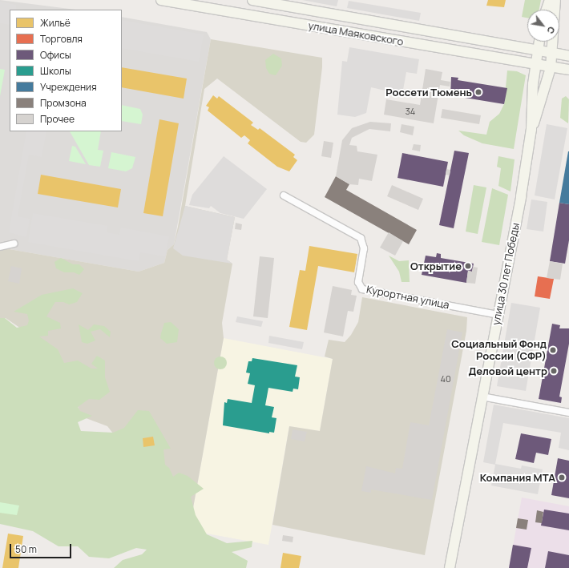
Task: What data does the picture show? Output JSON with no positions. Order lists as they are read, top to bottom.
{
  "streets": {
    "main road": ["улица Маяковского", "улица 30 лет Победы"],
    "street": ["Курортная улица"]
  },
  "crossings": [
    ["улица Маяковского", "улица 30 лет Победы"],
    ["улица 30 лет Победы", "Курортная улица"]
  ],
  "places": [
    "Россети Тюмень",
    "Открытие",
    "Социальный Фонд России (СФР)",
    "Деловой центр",
    "Компания MTA"
  ],
  "house_numbers": ["34", "40"],
  "legend": [
    "Жильё",
    "Торговля",
    "Офисы",
    "Школы",
    "Учреждения",
    "Промзона",
    "Прочее"
  ],
  "scale_bar": "50 m",
  "north": "bottom right"
}
